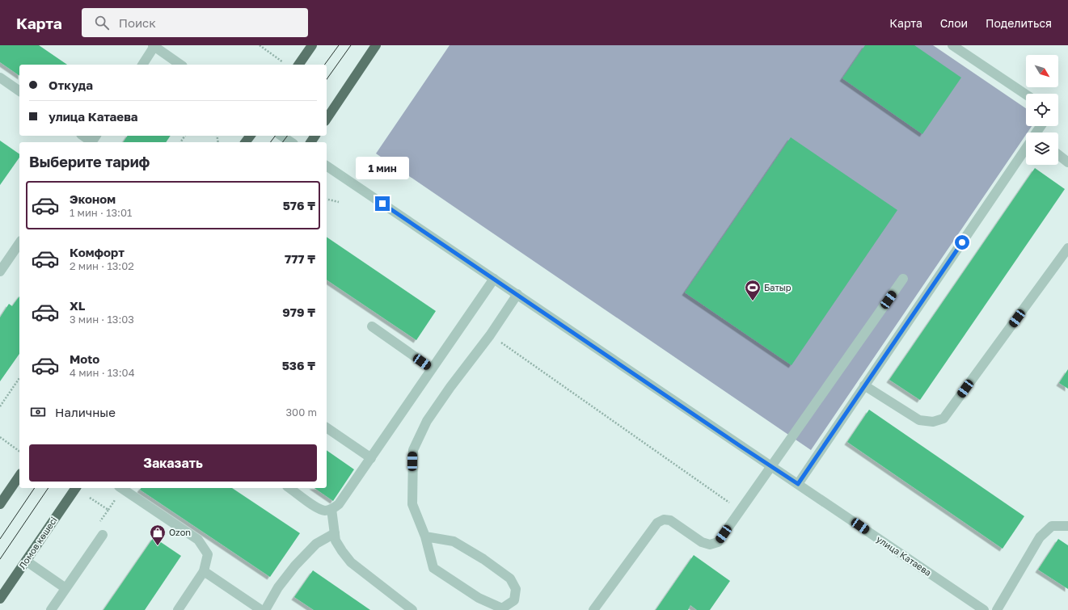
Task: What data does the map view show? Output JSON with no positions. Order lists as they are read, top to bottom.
{
  "streets": {
    "main road": ["Ломов көшесі"],
    "street": ["улица Катаева"]
  },
  "places": {
    "sports": ["Батыр"],
    "shop": ["Ozon"]
  },
  "north": "bottom right",
  "page": {
    "header": "Карта",
    "search": "Поиск",
    "nav": ["Карта", "Слои", "Поделиться"],
    "banner": ["Откуда", "улица Катаева"],
    "heading": "Выберите тариф",
    "bubble": "1 мин",
    "list": [
      {
        "name": "Эконом",
        "note": "1 мин · 13:01",
        "value": "576 ₸"
      },
      {
        "name": "Комфорт",
        "note": "2 мин · 13:02",
        "value": "777 ₸"
      },
      {
        "name": "XL",
        "note": "3 мин · 13:03",
        "value": "979 ₸"
      },
      {
        "name": "Moto",
        "note": "4 мин · 13:04",
        "value": "536 ₸"
      }
    ],
    "pay": ["Наличные", "300 m"],
    "buttons": "Заказать"
  }
}
